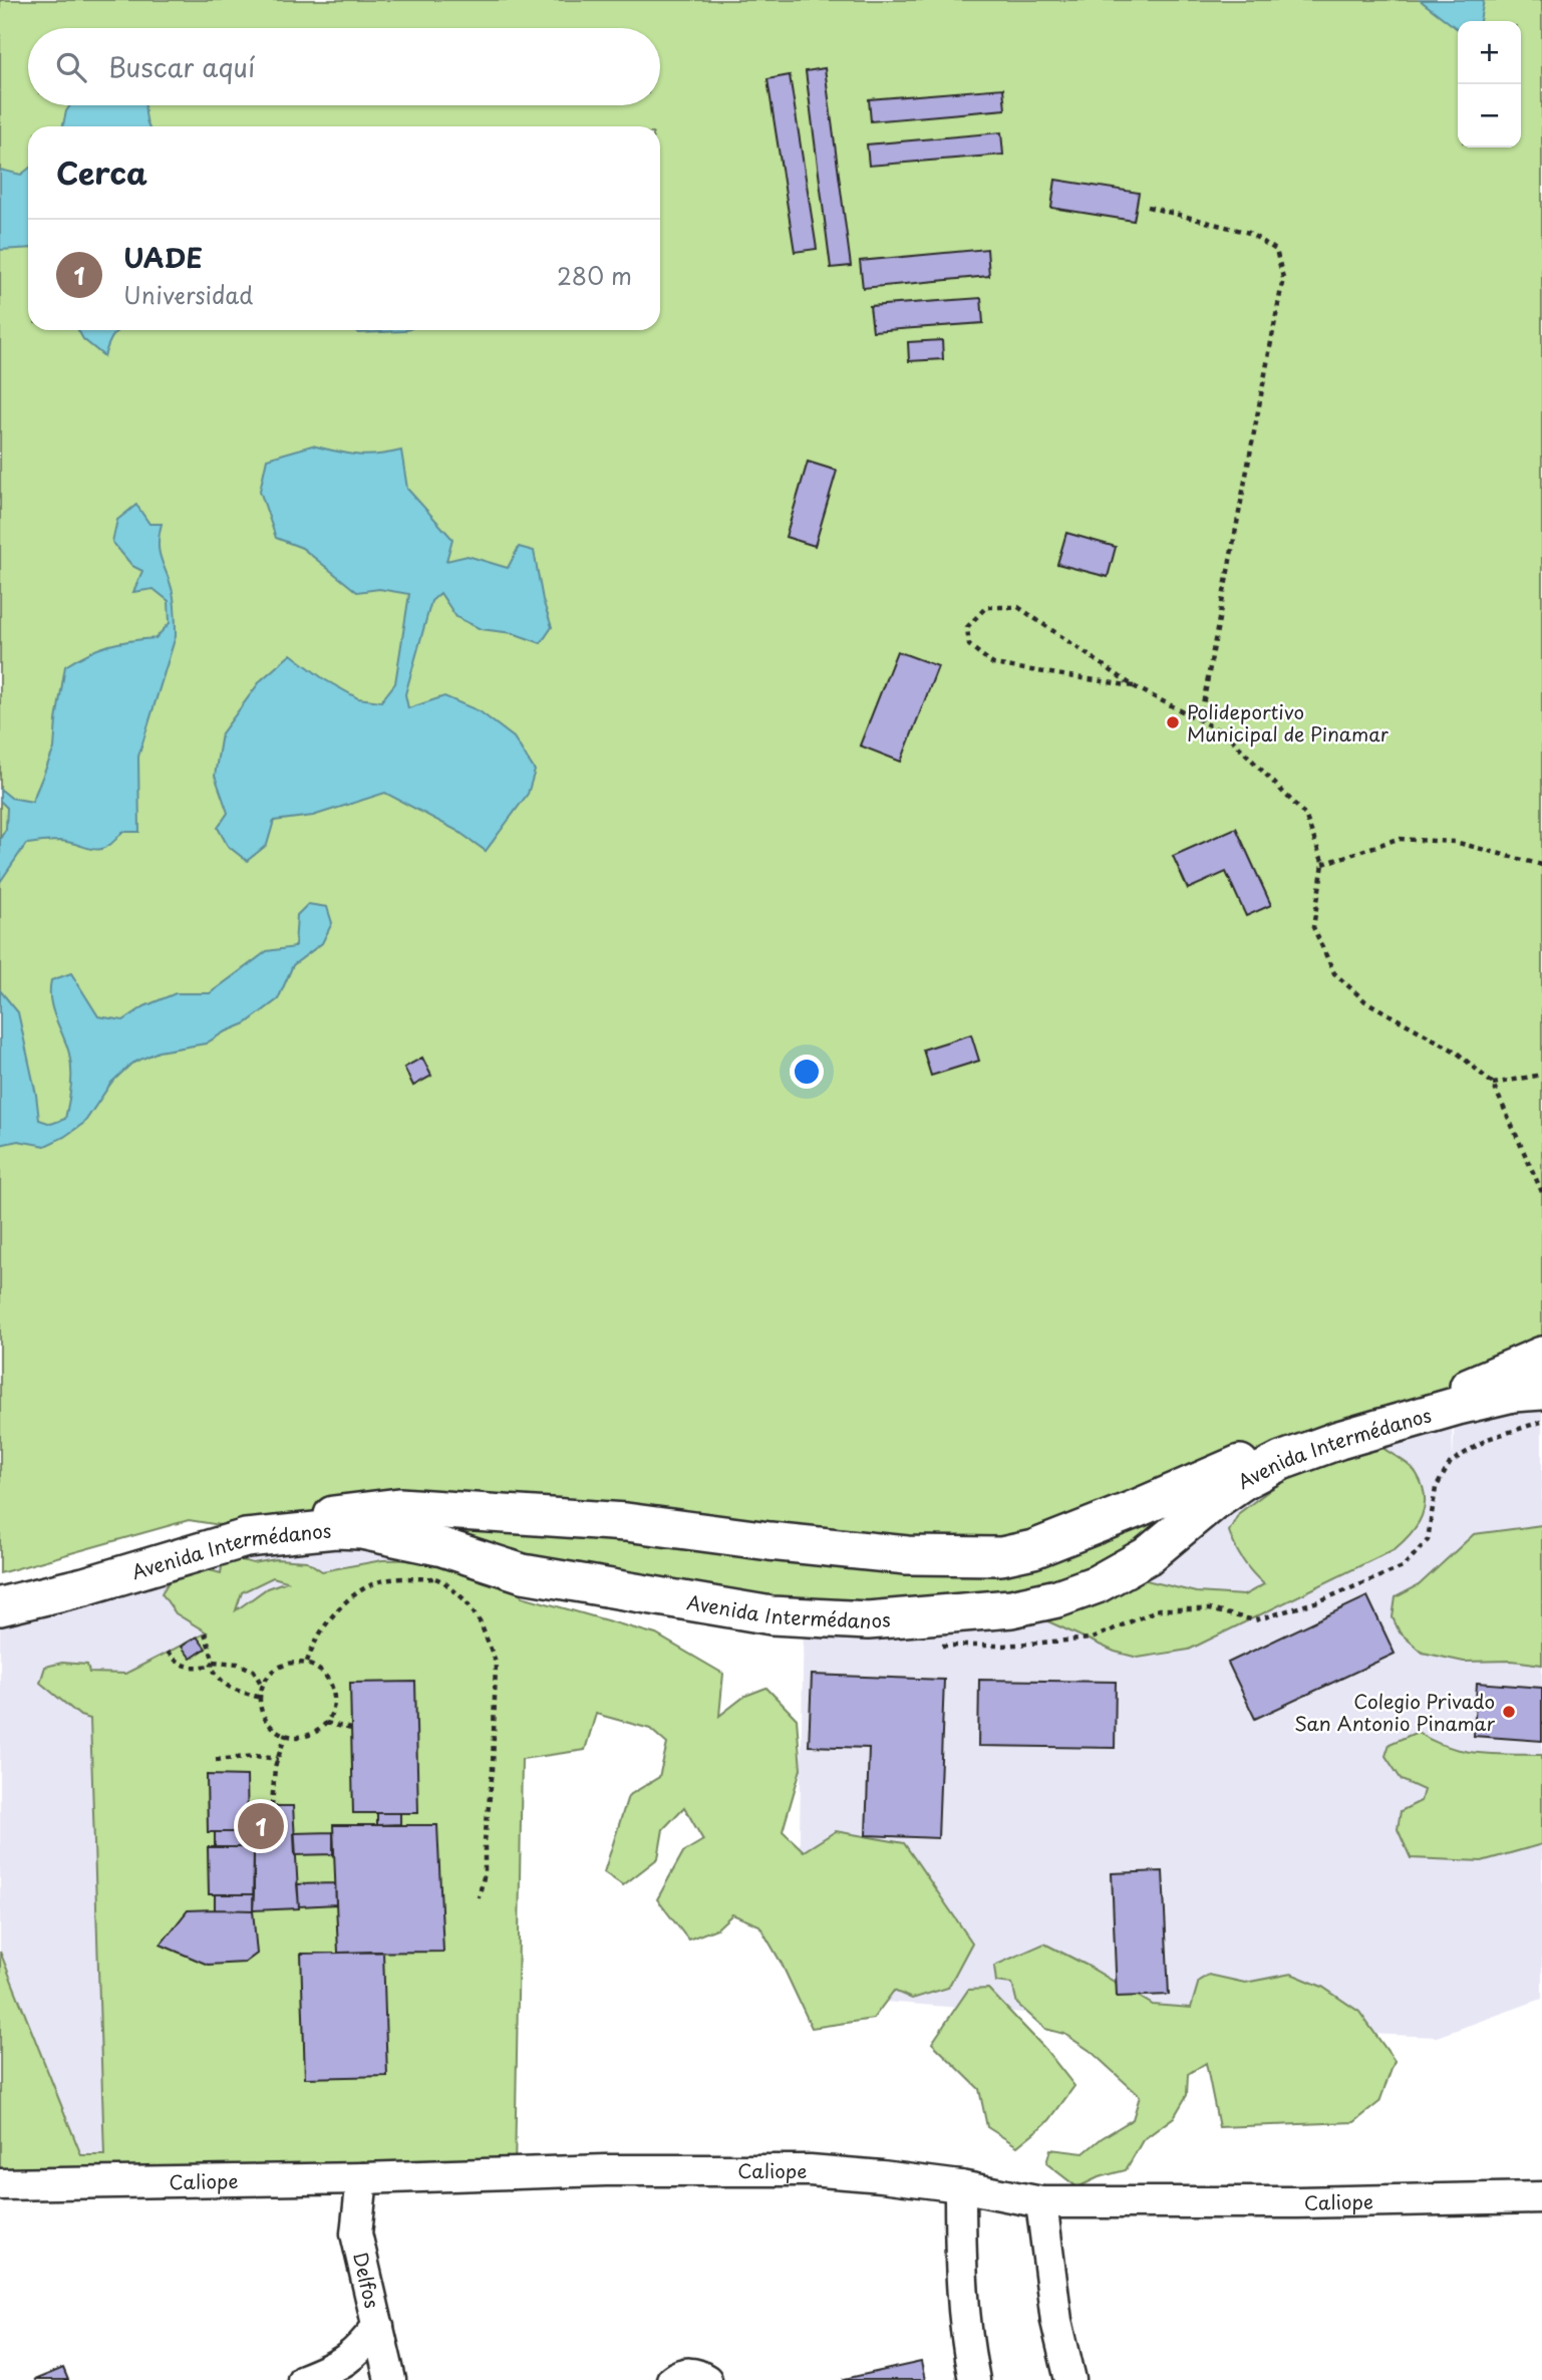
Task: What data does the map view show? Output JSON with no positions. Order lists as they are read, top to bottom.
{
  "streets": {
    "main road": ["Avenida Intermédanos"],
    "street": ["Caliope", "Delfos"]
  },
  "crossings": [
    ["Caliope", "Delfos"]
  ],
  "places": ["Polideportivo Municipal de Pinamar", "Colegio Privado San Antonio Pinamar"],
  "page": {
    "map_buttons": ["+", "−"],
    "search": "Buscar aquí",
    "heading": "Cerca",
    "list": [
      {
        "mark": "1",
        "name": "UADE",
        "note": "Universidad",
        "value": "280 m"
      }
    ],
    "pins": "1"
  }
}
